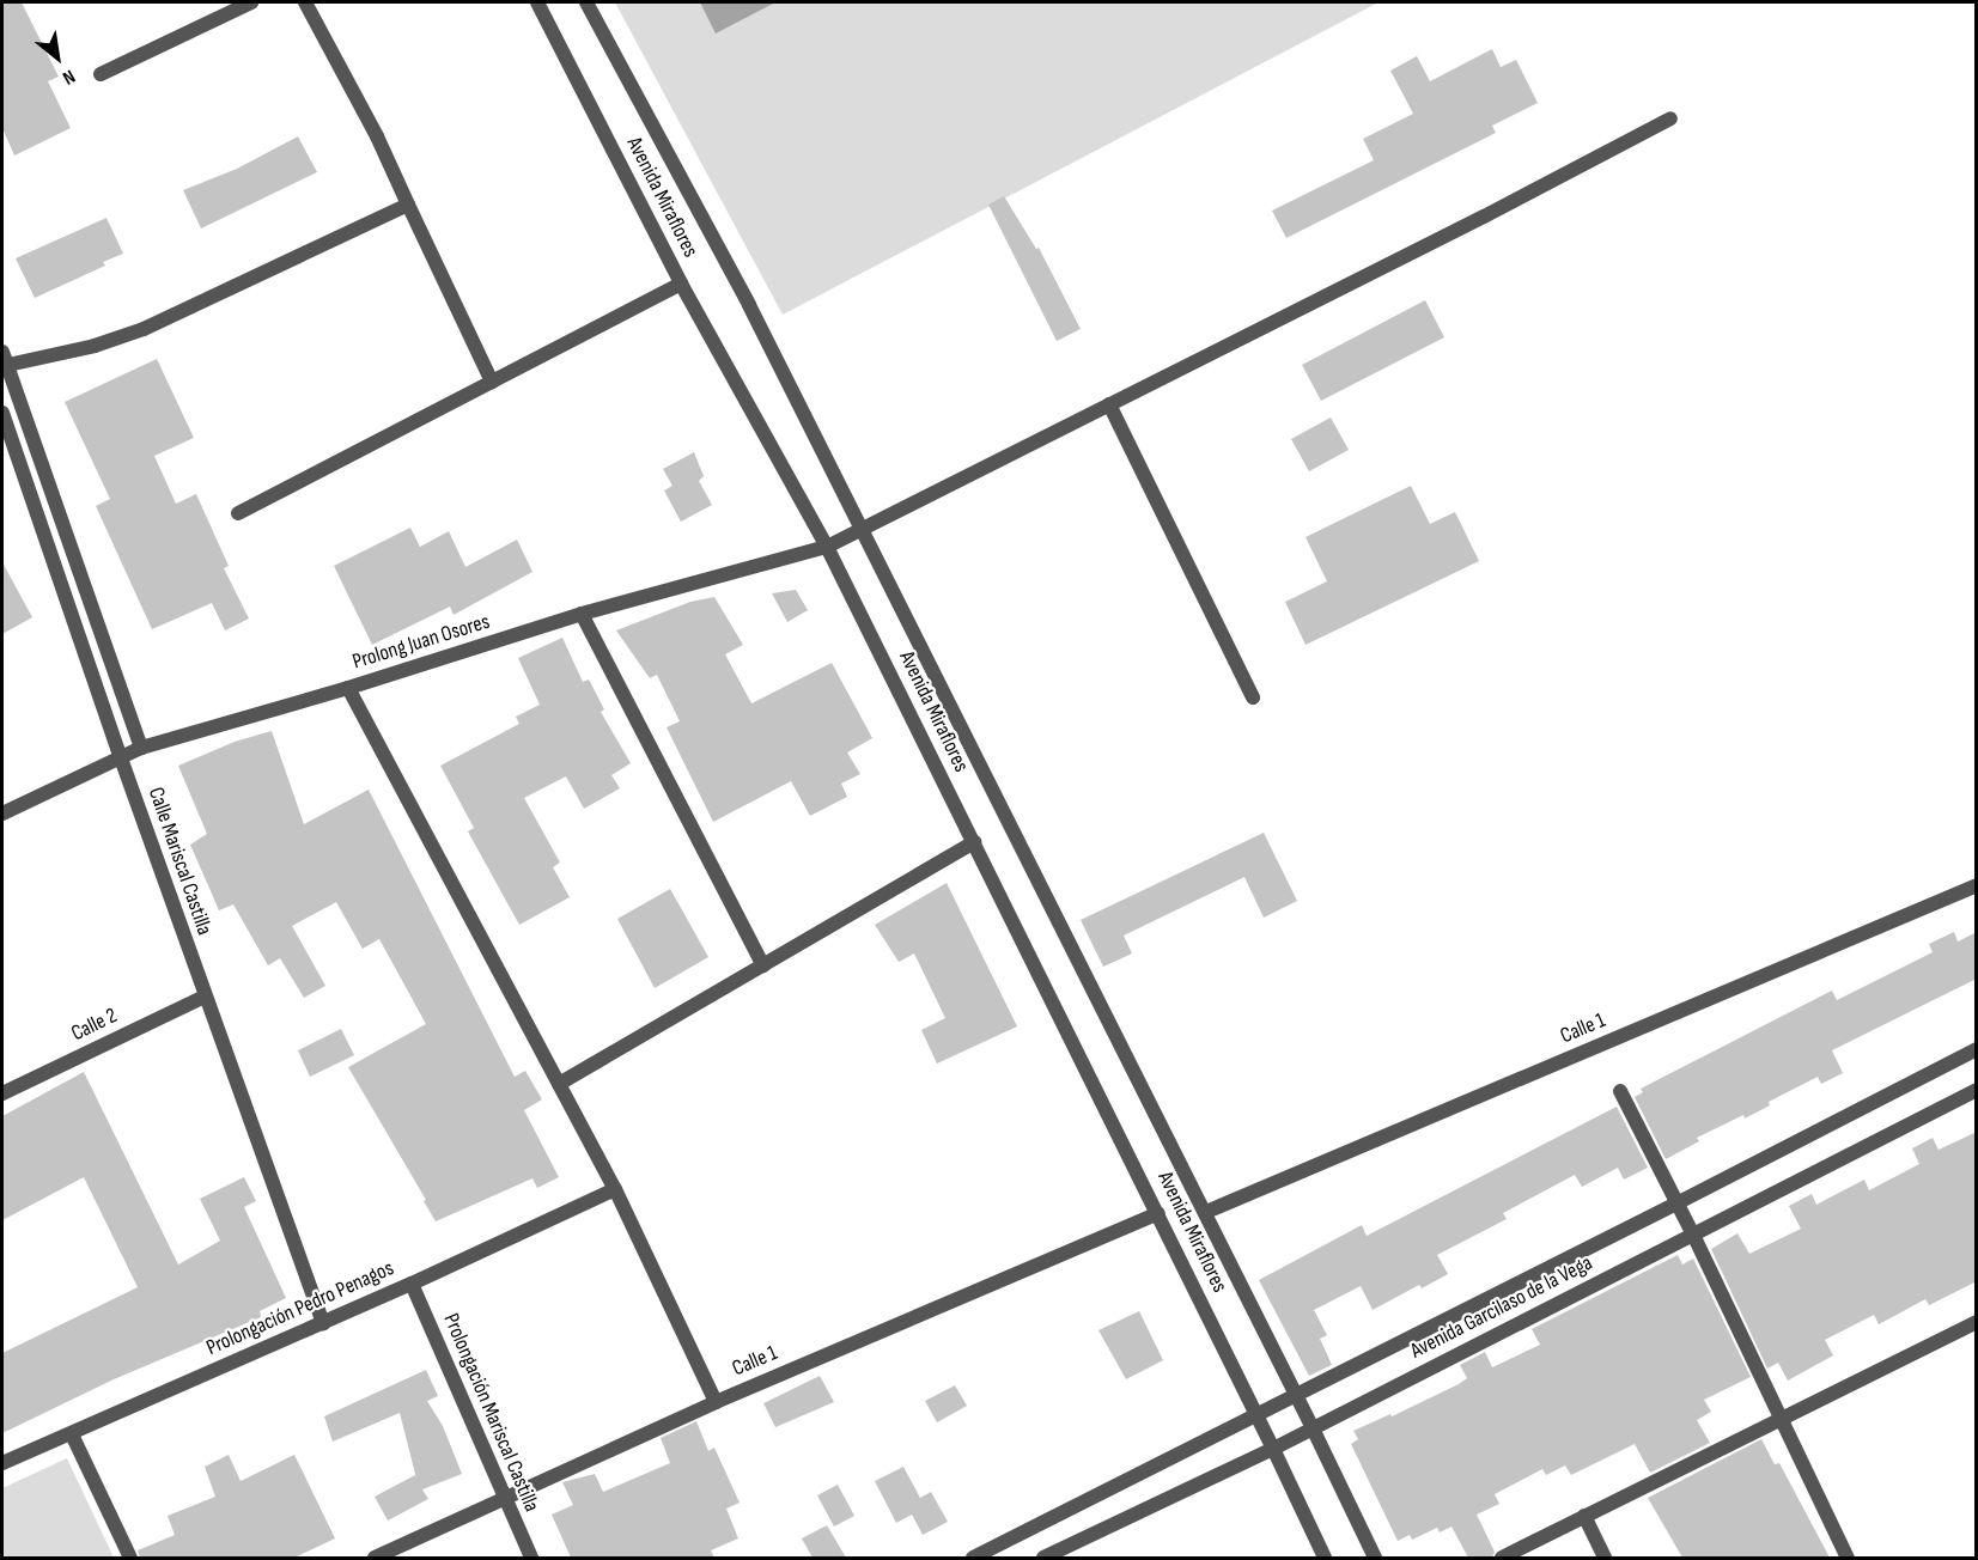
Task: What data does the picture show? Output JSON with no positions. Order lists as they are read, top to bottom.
{
  "streets": {
    "street": [
      "Avenida Miraflores",
      "Prolong Juan Osores",
      "Calle Mariscal Castilla",
      "Calle 2",
      "Calle 1",
      "Avenida Garcilaso de la Vega",
      "Prolongación Pedro Penagos",
      "Prolongación Mariscal Castilla"
    ]
  },
  "crossings": [
    ["Avenida Miraflores", "Prolong Juan Osores"],
    ["Avenida Miraflores", "Calle 1"],
    ["Avenida Miraflores", "Avenida Garcilaso de la Vega"],
    ["Prolong Juan Osores", "Calle Mariscal Castilla"],
    ["Calle Mariscal Castilla", "Calle 2"],
    ["Calle Mariscal Castilla", "Prolongación Pedro Penagos"],
    ["Calle 1", "Prolongación Mariscal Castilla"],
    ["Prolongación Pedro Penagos", "Prolongación Mariscal Castilla"]
  ],
  "north": "bottom right"
}
